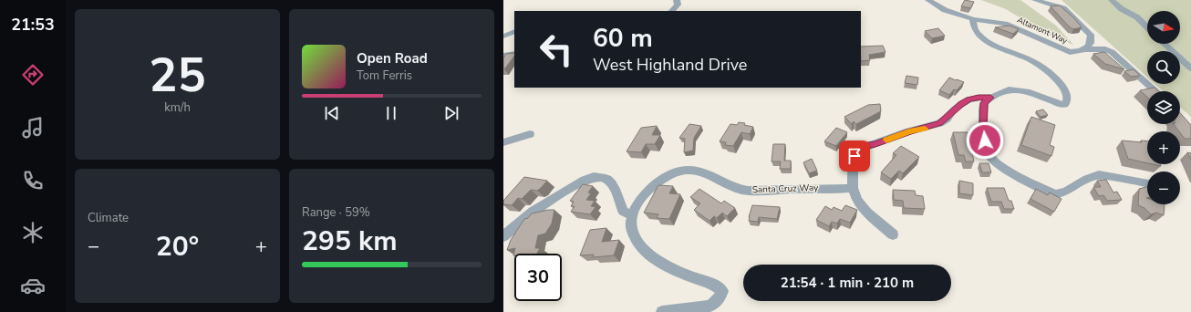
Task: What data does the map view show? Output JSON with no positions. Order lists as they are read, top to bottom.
{
  "streets": {
    "street": ["Altamont Way", "Santa Cruz Way"]
  },
  "north": "right",
  "page": {
    "tabs": "21:53",
    "tile": [
      ["25", "km/h"],
      "Climate",
      ["Range · 59%", "295 km"]
    ],
    "map_buttons": ["+", "−"],
    "turn": ["60 m", "West Highland Drive"],
    "song": ["Open Road", "Tom Ferris"],
    "heat": ["−", "20°", "+"],
    "limit": "30",
    "trip": "21:54 · 1 min · 210 m"
  }
}
